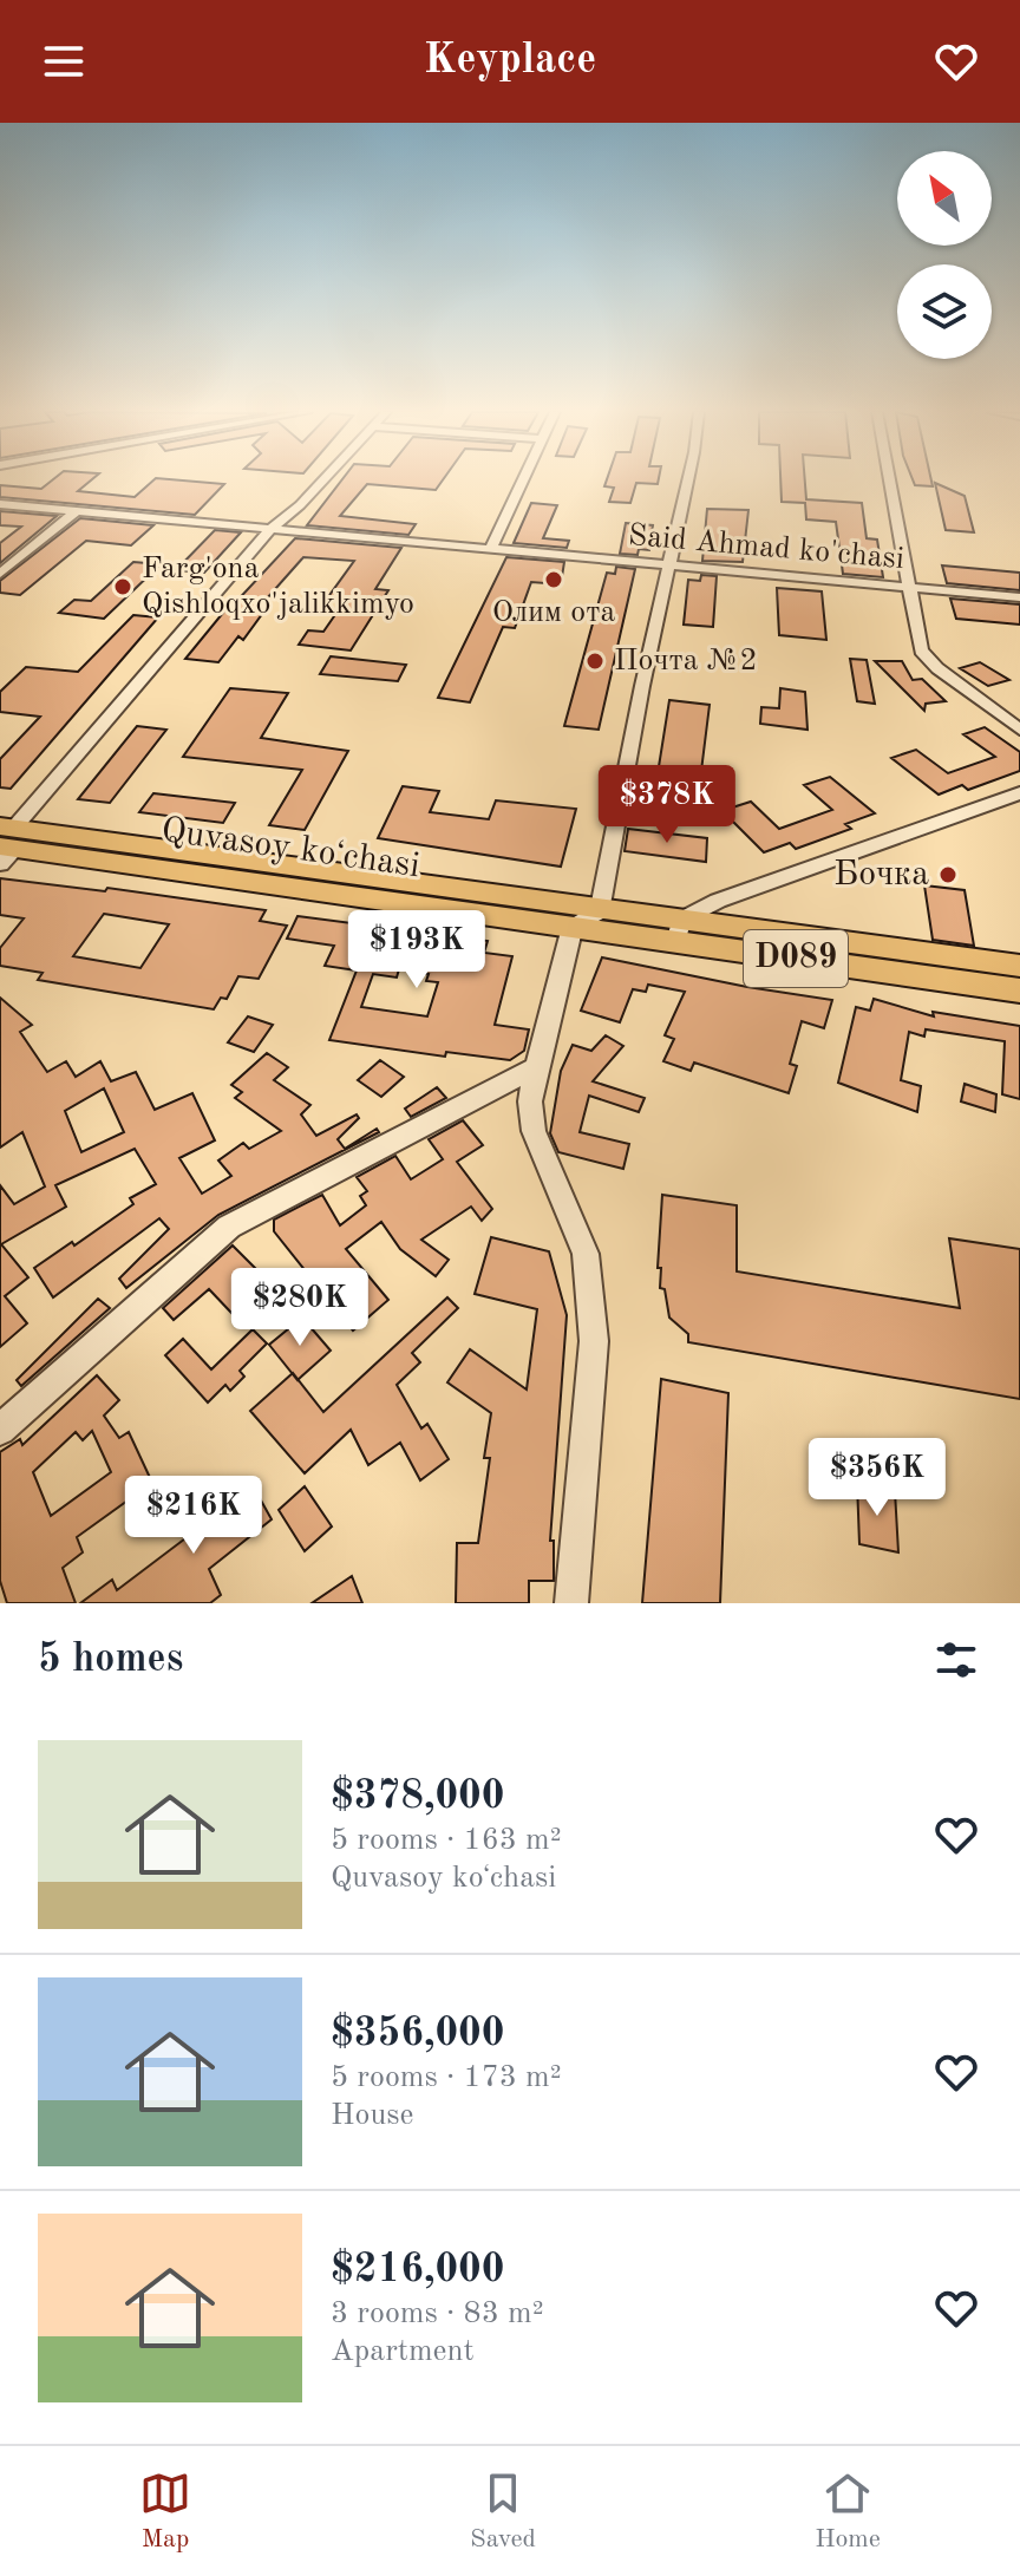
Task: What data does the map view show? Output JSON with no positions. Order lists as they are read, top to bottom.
{
  "streets": {
    "main road": ["Quvasoy koʻchasi", "D089"],
    "street": ["Said Ahmad ko'chasi"]
  },
  "places": [
    "Олим ота",
    "Farg'ona Qishloqxo'jalikkimyo",
    "Почта №2",
    "Бочка"
  ],
  "north": "top left",
  "page": {
    "header": "Keyplace",
    "price": [
      "$378K",
      "$193K",
      "$280K",
      "$356K",
      "$216K"
    ],
    "heading": "5 homes",
    "list": [
      {
        "name": "$378,000",
        "note": "5 rooms · 163 m² · Quvasoy koʻchasi"
      },
      {
        "name": "$356,000",
        "note": "5 rooms · 173 m² · House"
      },
      {
        "name": "$216,000",
        "note": "3 rooms · 83 m² · Apartment"
      }
    ],
    "tabs": ["Map", "Saved", "Home"]
  }
}
